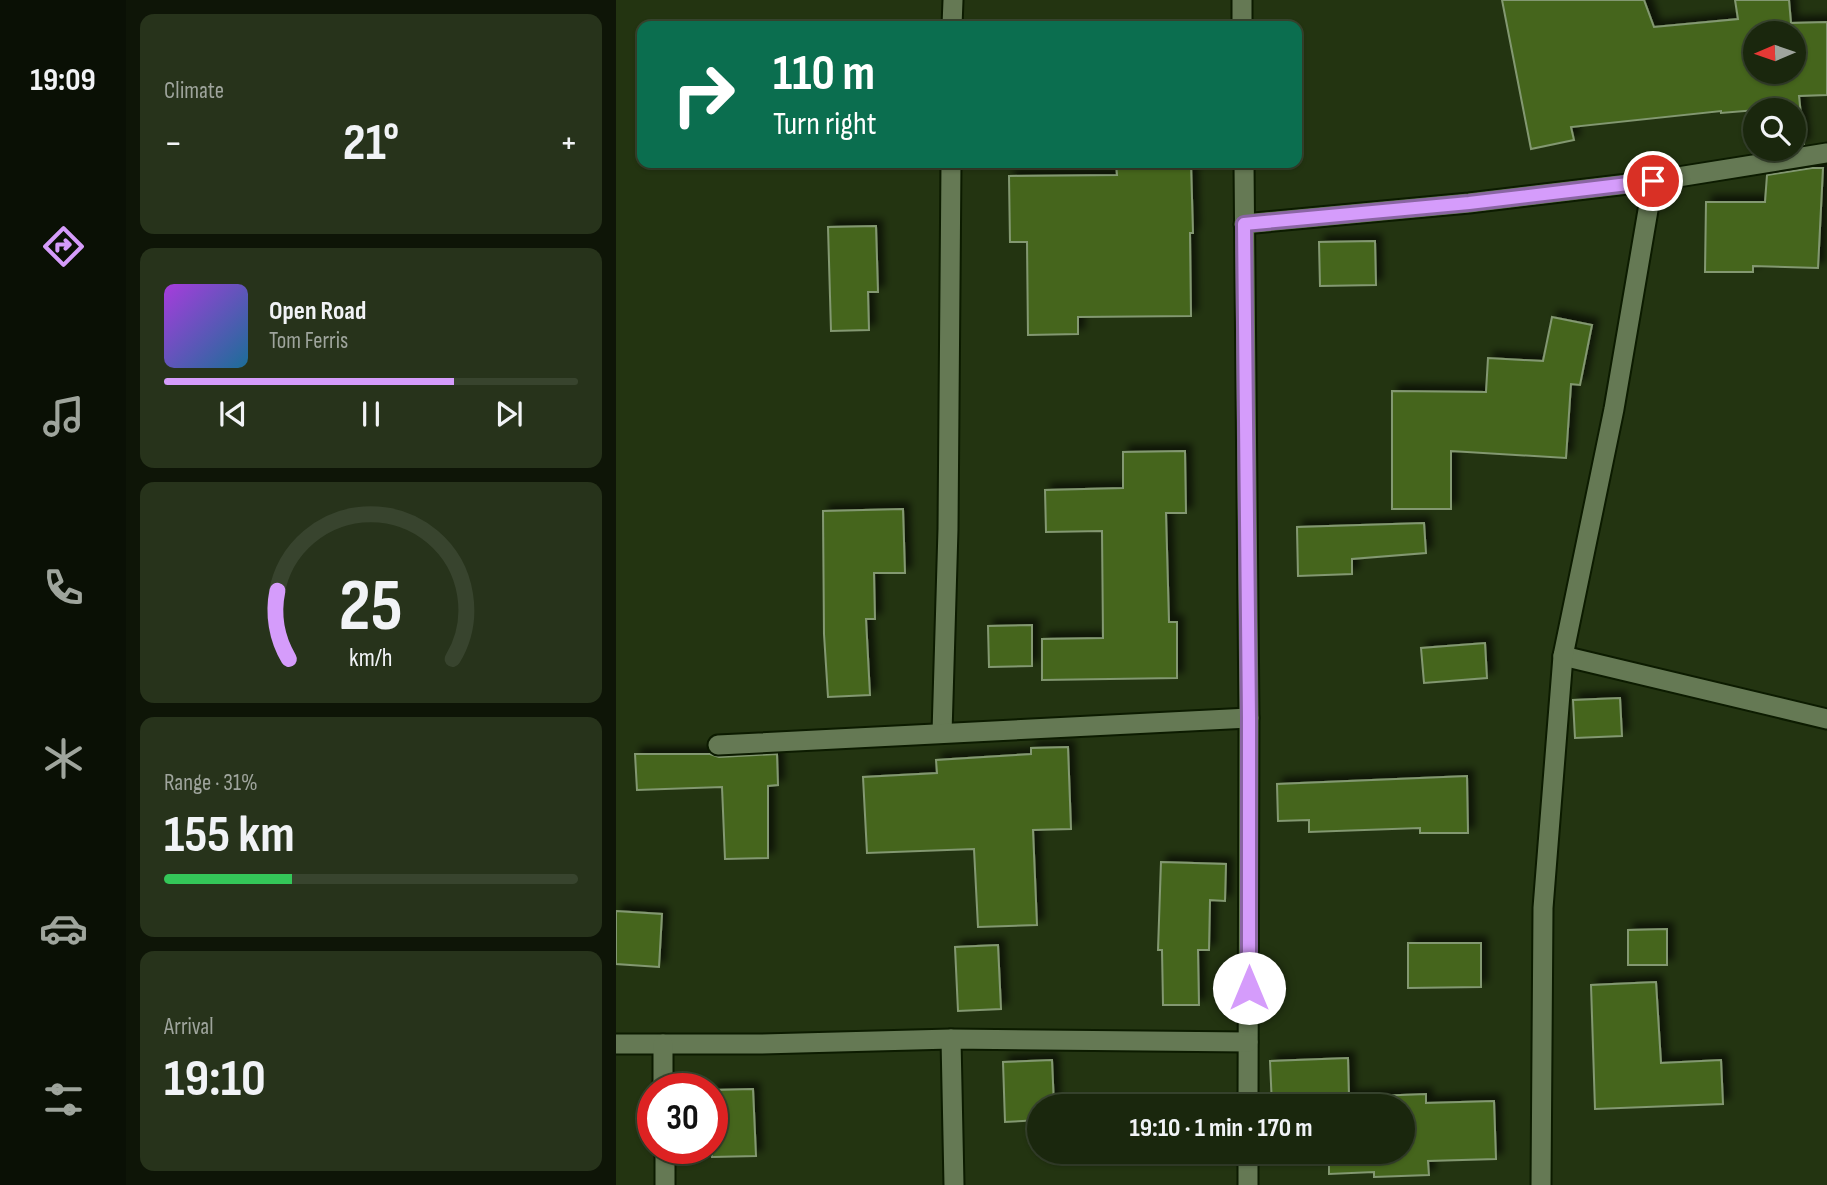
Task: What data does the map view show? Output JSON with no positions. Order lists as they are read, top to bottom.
{
  "north": "left",
  "page": {
    "tabs": "19:09",
    "tile": [
      "Climate",
      ["Range · 31%", "155 km"],
      ["Arrival", "19:10"]
    ],
    "turn": ["110 m", "Turn right"],
    "heat": ["−", "21°", "+"],
    "song": ["Open Road", "Tom Ferris"],
    "limit": "30",
    "trip": "19:10 · 1 min · 170 m",
    "gauge": ["25", "km/h"]
  }
}
